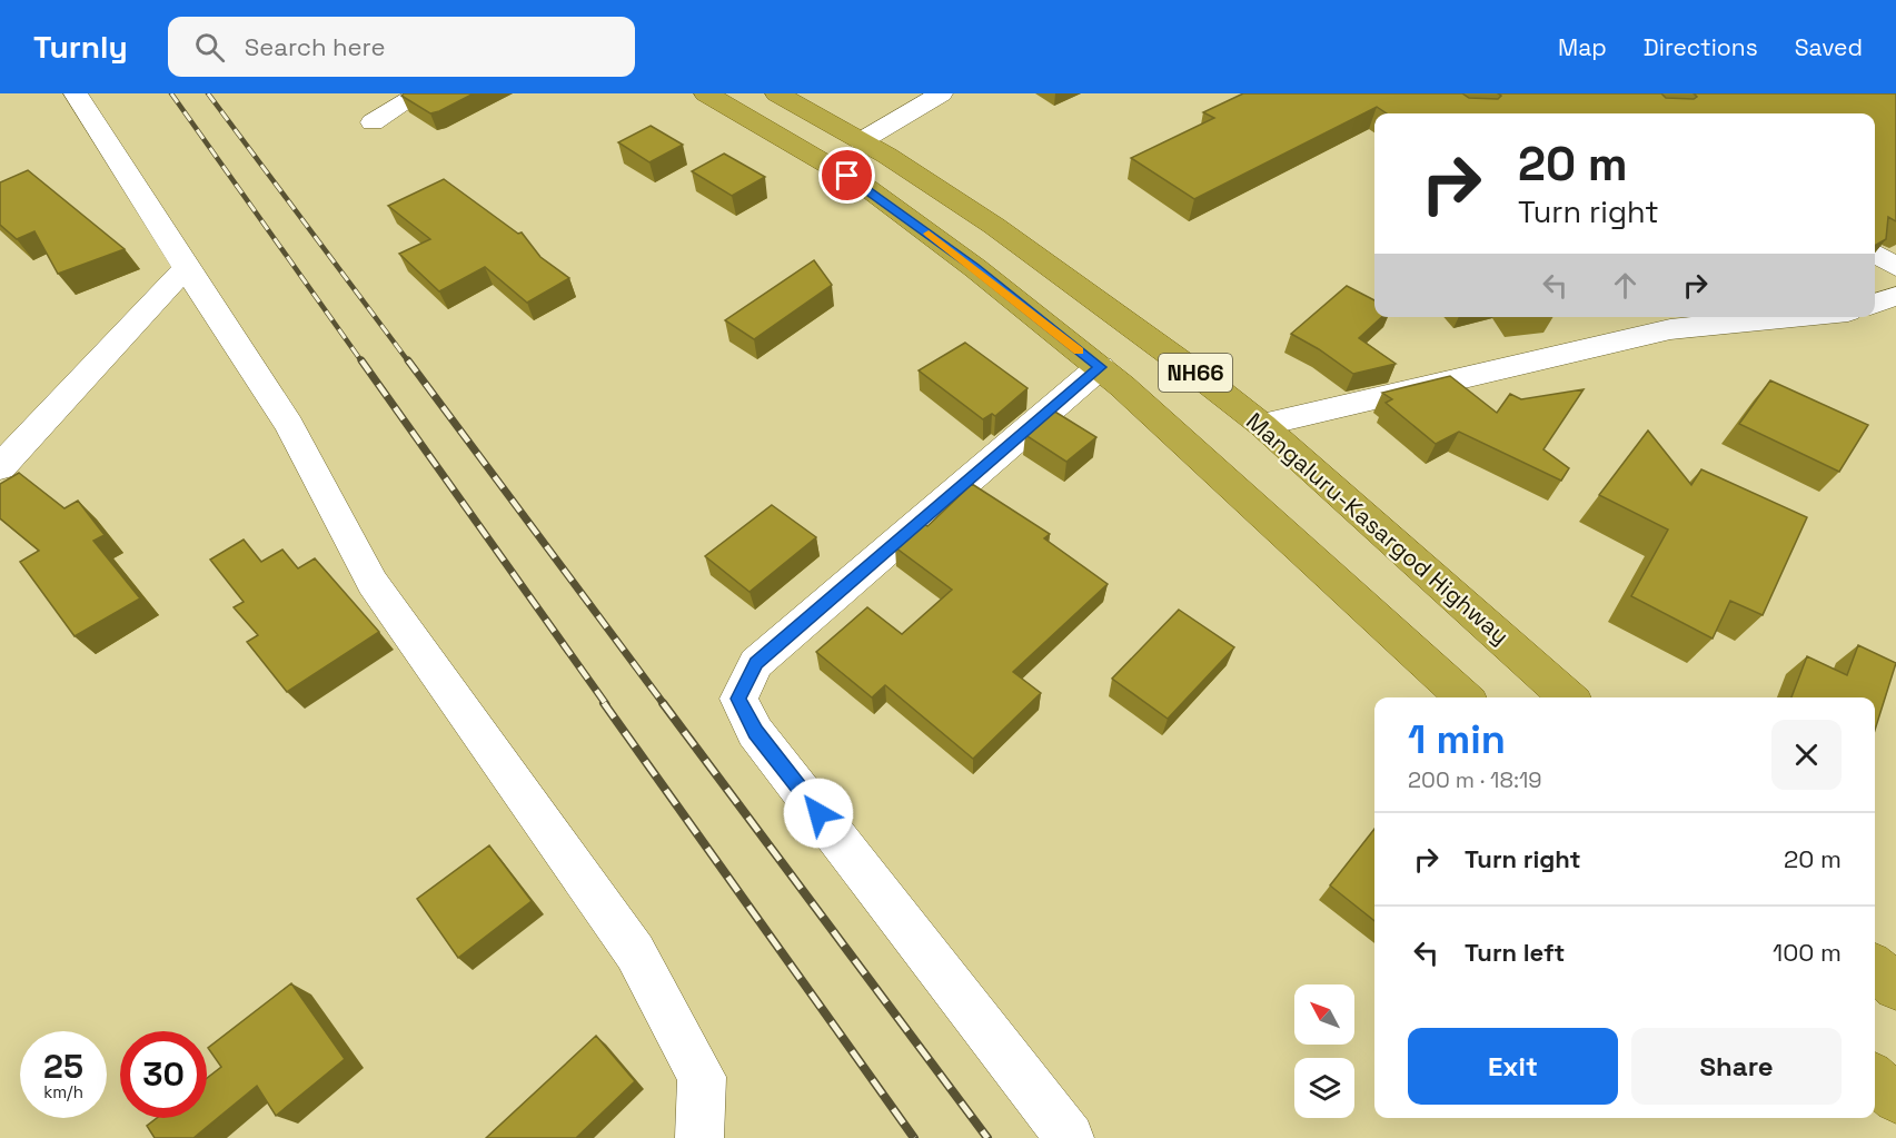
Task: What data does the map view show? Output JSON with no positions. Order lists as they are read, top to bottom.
{
  "streets": {
    "highway": ["NH66", "Mangaluru-Kasargod Highway"]
  },
  "north": "top left",
  "page": {
    "header": "Turnly",
    "search": "Search here",
    "nav": ["Map", "Directions", "Saved"],
    "turn": ["20 m", "Turn right"],
    "heading": ["1 min", "200 m · 18:19"],
    "list": [
      {
        "name": "Turn right",
        "value": "20 m"
      },
      {
        "name": "Turn left",
        "value": "100 m"
      }
    ],
    "buttons": ["Exit", "Share"],
    "speed": "25 km/h",
    "limit": "30"
  }
}
